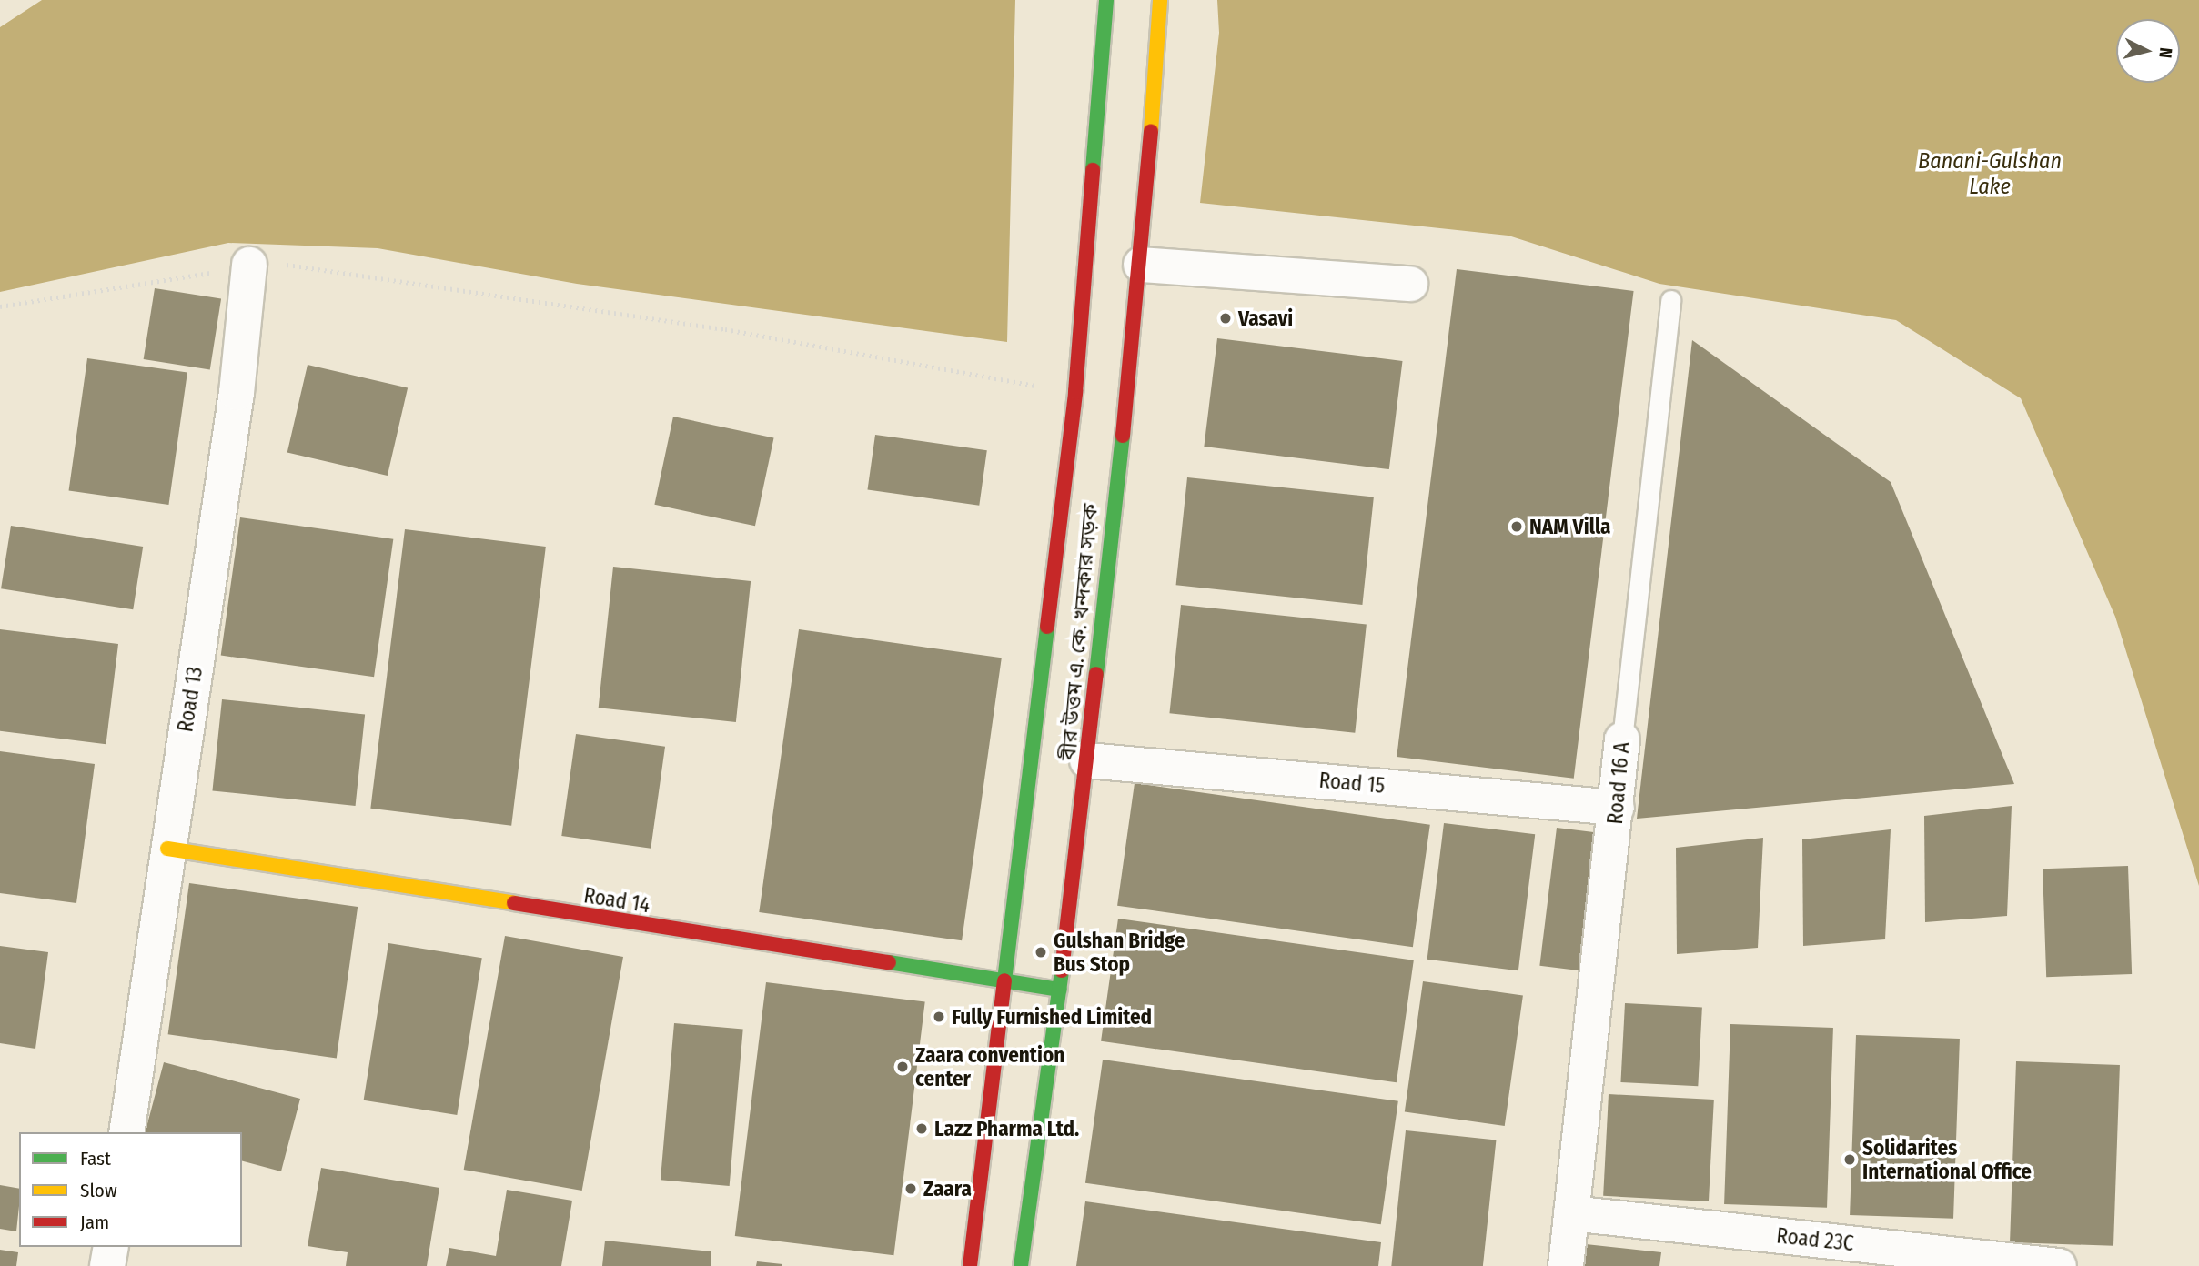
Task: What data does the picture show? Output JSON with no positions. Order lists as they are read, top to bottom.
{
  "streets": {
    "main road": ["বীর উত্তম এ. কে. খন্দকার সড়ক", "Road 14"],
    "street": [
      "Road 13",
      "Road 15",
      "Road 16 A",
      "Road 23C"
    ]
  },
  "crossings": [
    ["বীর উত্তম এ. কে. খন্দকার সড়ক", "Road 15"],
    ["বীর উত্তম এ. কে. খন্দকার সড়ক", "Road 14"],
    ["Road 13", "Road 14"],
    ["Road 15", "Road 16 A"],
    ["Road 16 A", "Road 23C"]
  ],
  "water": ["Banani-Gulshan Lake"],
  "places": [
    "Vasavi",
    "NAM Villa",
    "Gulshan Bridge Bus Stop",
    "Fully Furnished Limited",
    "Zaara convention center",
    "Lazz Pharma Ltd.",
    "Solidarites International Office",
    "Zaara"
  ],
  "legend": ["Fast", "Slow", "Jam"],
  "north": "right"
}
